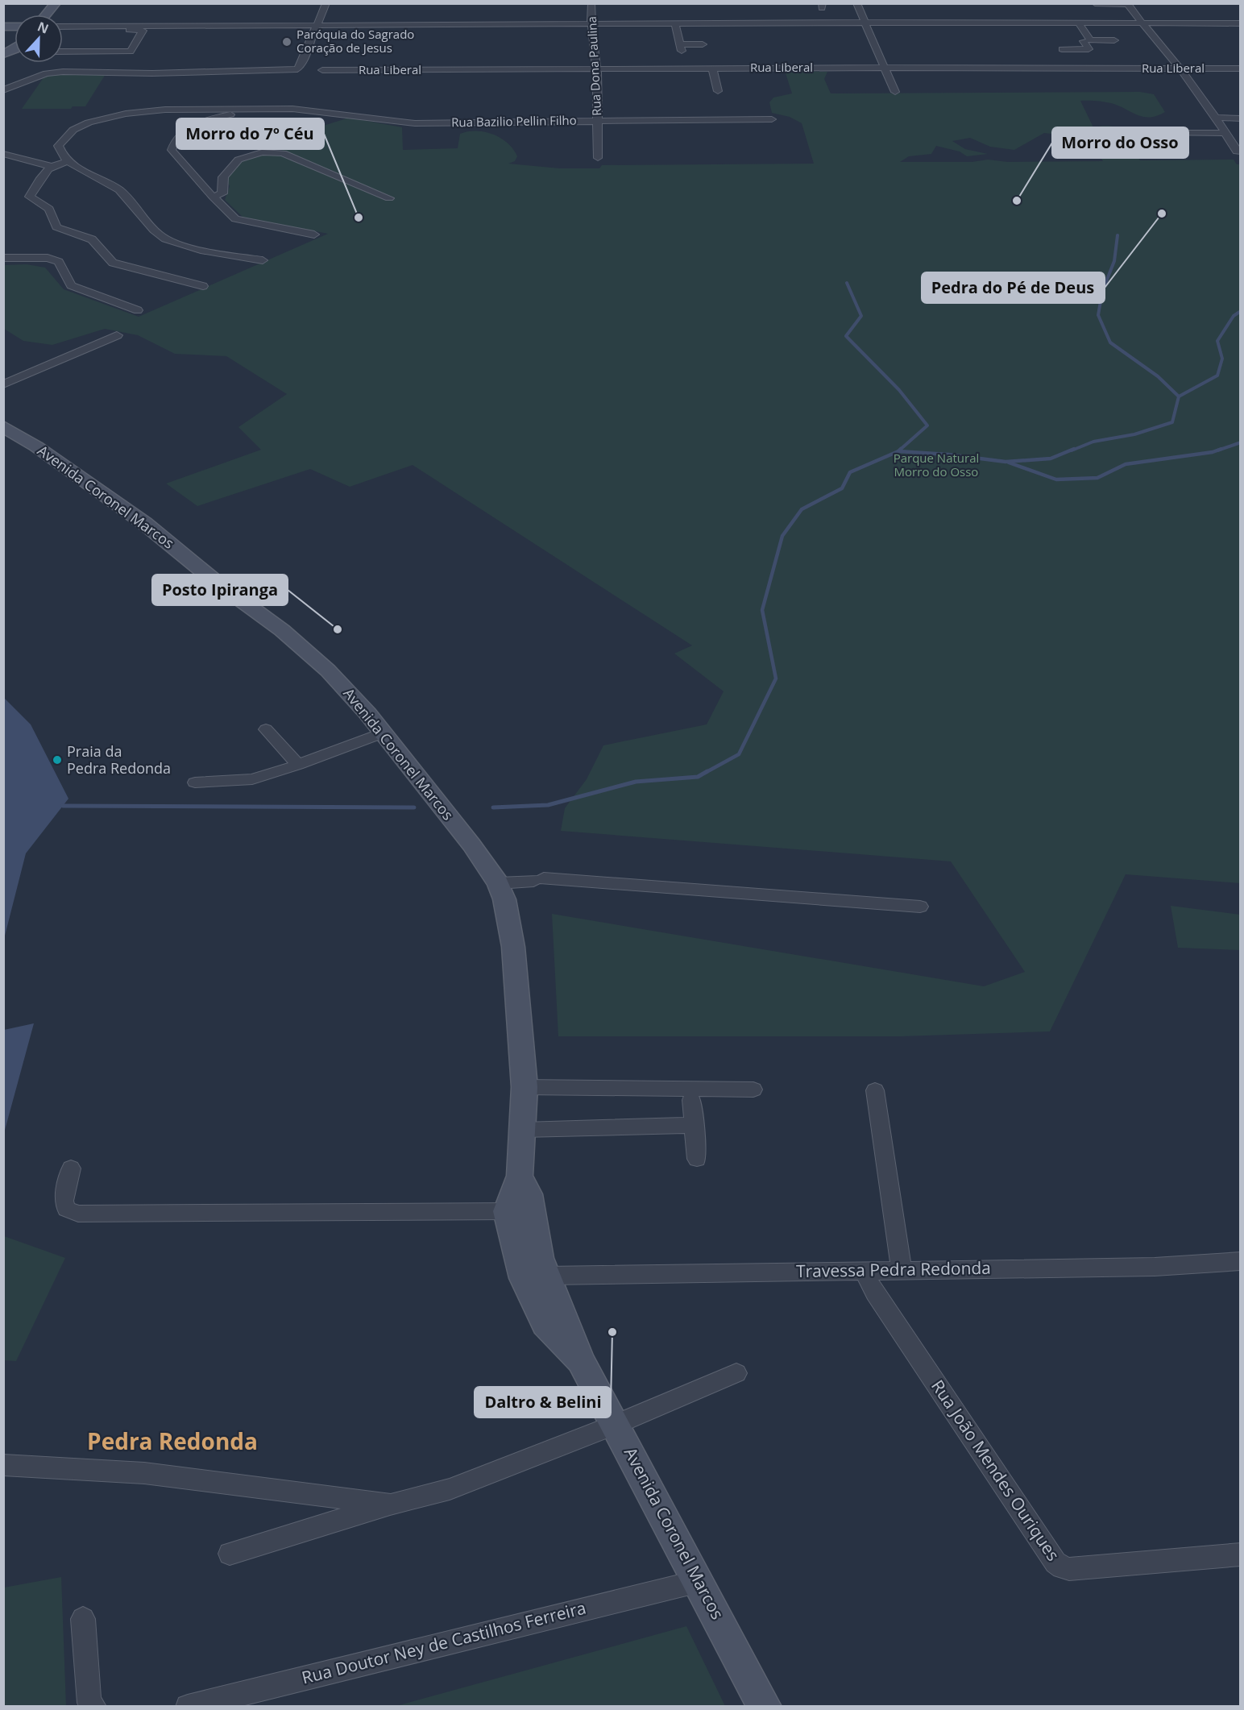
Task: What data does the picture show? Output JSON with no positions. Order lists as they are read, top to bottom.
{
  "streets": {
    "main road": ["Avenida Coronel Marcos"],
    "street": [
      "Rua Dona Paulina",
      "Rua Liberal",
      "Rua Bazilio Pellin Filho",
      "Travessa Pedra Redonda",
      "Rua João Mendes Ouriques",
      "Rua Doutor Ney de Castilhos Ferreira"
    ]
  },
  "crossings": [
    ["Rua Dona Paulina", "Rua Liberal"],
    ["Rua Dona Paulina", "Rua Bazilio Pellin Filho"],
    ["Avenida Coronel Marcos", "Travessa Pedra Redonda"],
    ["Avenida Coronel Marcos", "Rua Doutor Ney de Castilhos Ferreira"],
    ["Travessa Pedra Redonda", "Rua João Mendes Ouriques"]
  ],
  "districts": ["Pedra Redonda"],
  "parks": ["Parque Natural Morro do Osso"],
  "places": [
    "Paróquia do Sagrado Coração de Jesus",
    "Morro do Osso",
    "Pedra do Pé de Deus",
    "Morro do 7º Céu",
    "Posto Ipiranga",
    "Praia da Pedra Redonda",
    "Daltro & Belini"
  ],
  "north": "top"
}
